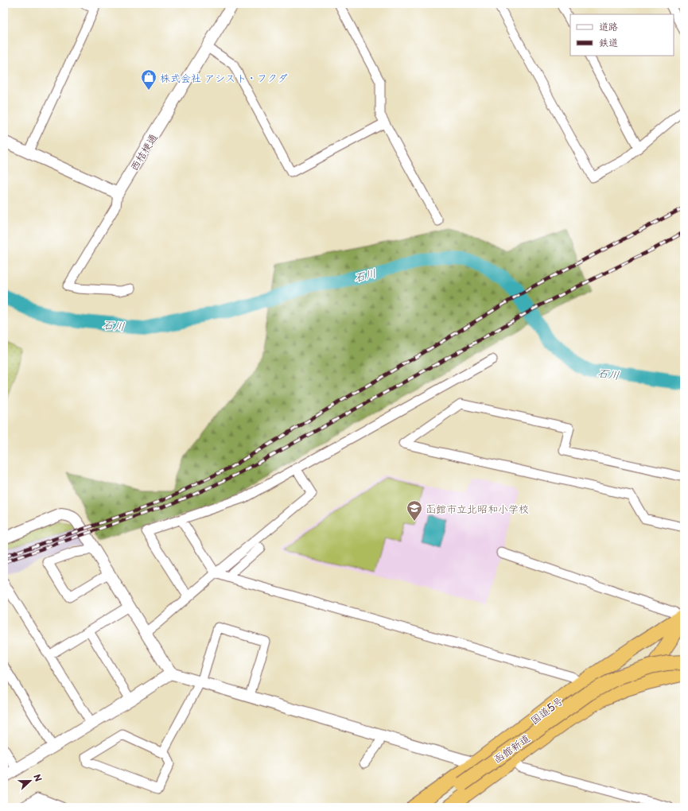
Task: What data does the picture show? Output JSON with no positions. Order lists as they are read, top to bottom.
{
  "streets": {
    "highway": ["国道5号", "函館新道"],
    "street": ["西桔梗通"]
  },
  "water": ["石川"],
  "places": {
    "shop": ["株式会社 アシスト・フクダ"],
    "school or university": ["函館市立北昭和小学校"]
  },
  "legend": ["道路", "鉄道"],
  "north": "right"
}
